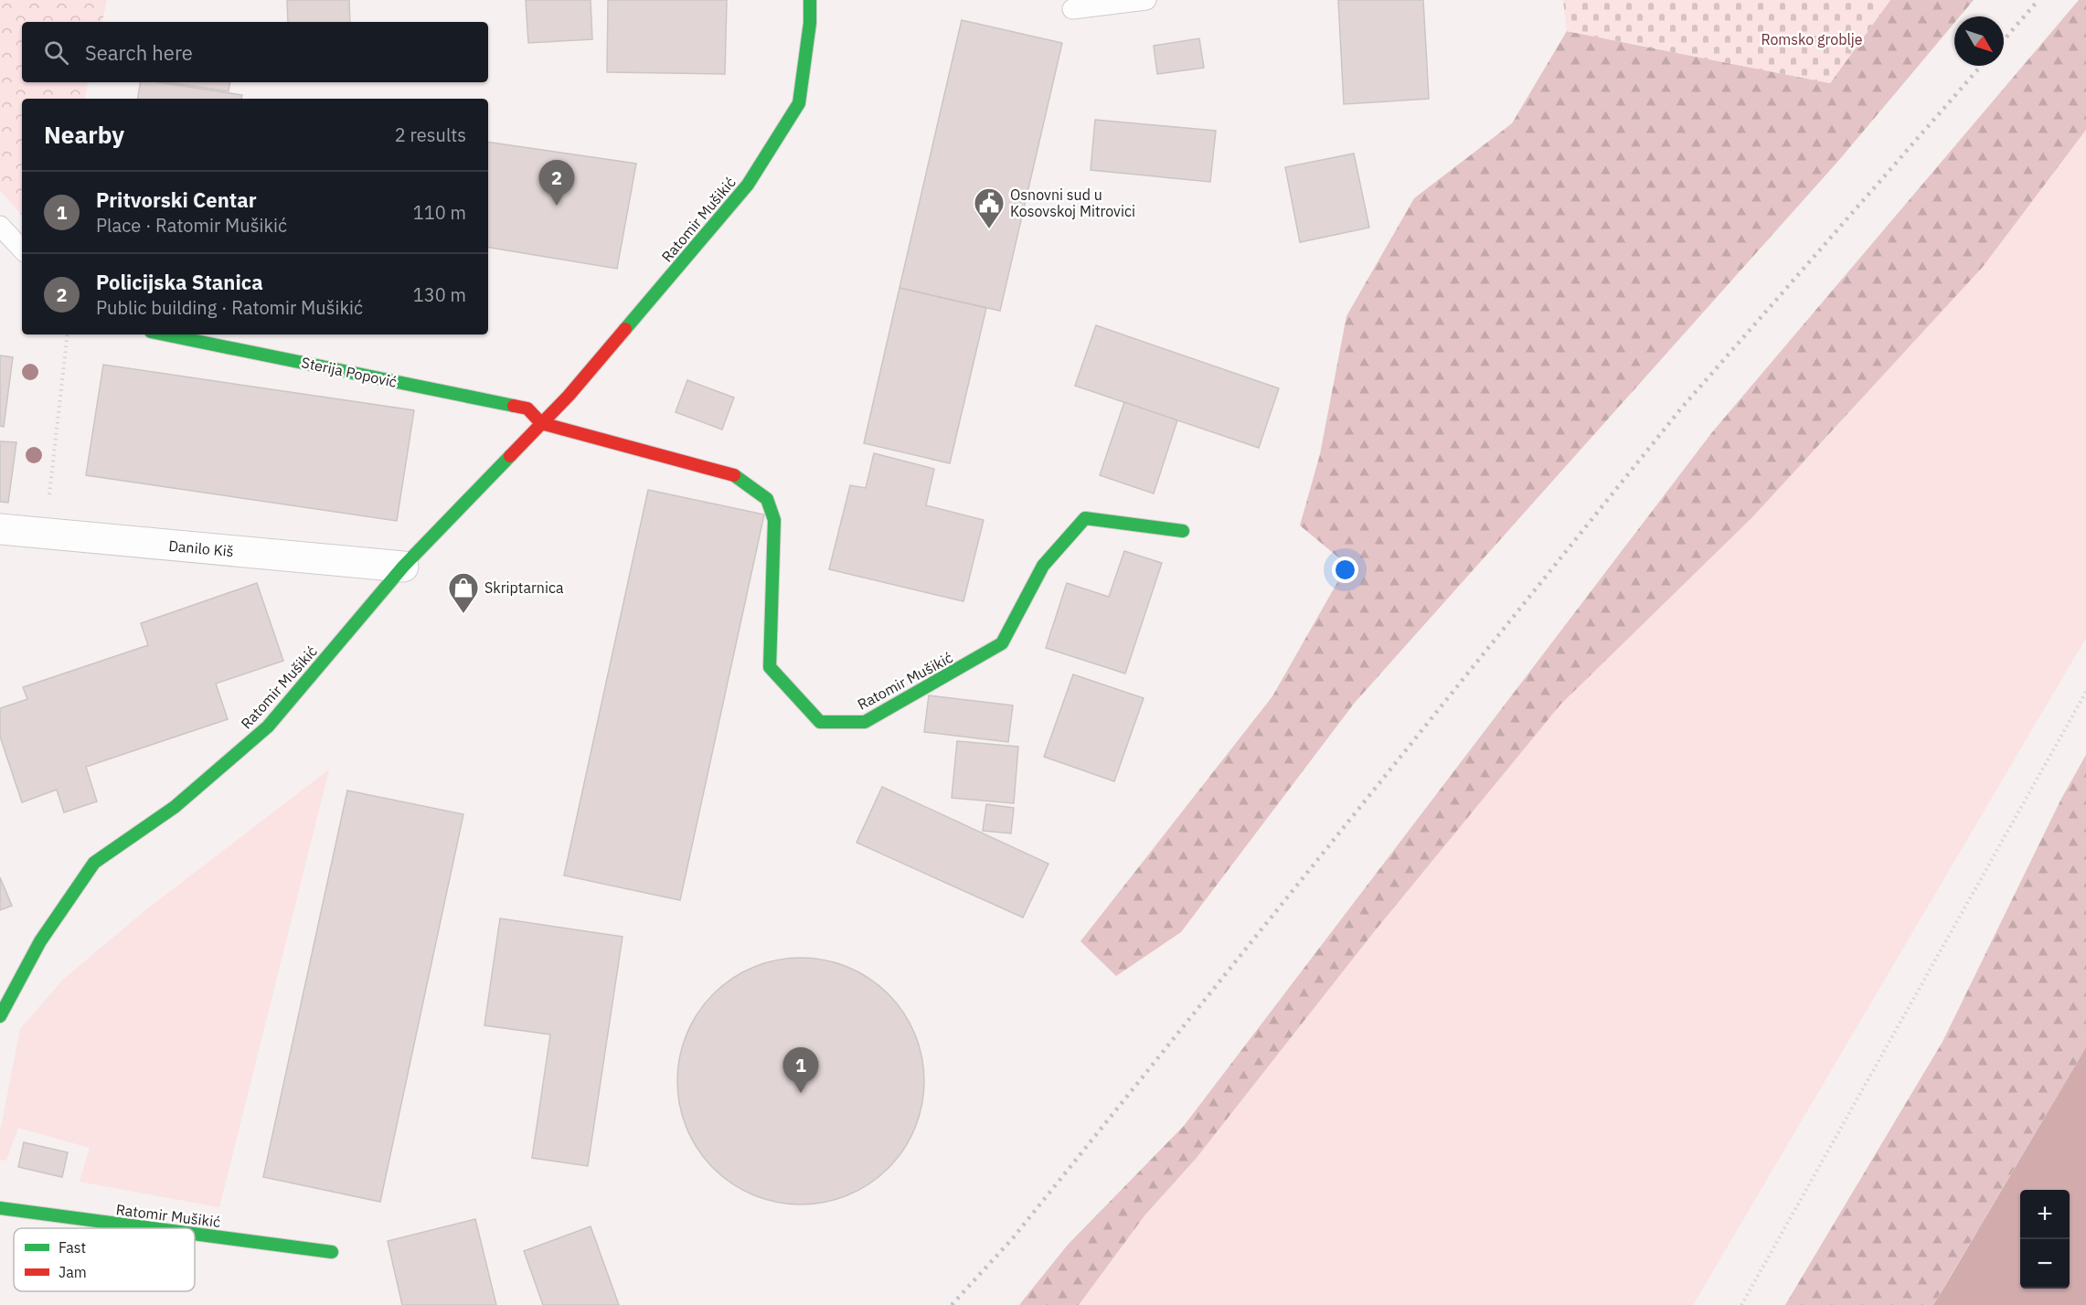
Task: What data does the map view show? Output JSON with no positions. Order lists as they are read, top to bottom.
{
  "streets": {
    "street": ["Ratomir Mušikić", "Sterija Popović", "Danilo Kiš"]
  },
  "crossings": [
    ["Ratomir Mušikić", "Sterija Popović"],
    ["Ratomir Mušikić", "Danilo Kiš"]
  ],
  "parks": ["Romsko groblje"],
  "places": {
    "public building": ["Osnovni sud u Kosovskoj Mitrovici"],
    "shop": ["Skriptarnica"]
  },
  "legend": ["Fast", "Jam"],
  "north": "bottom right",
  "page": {
    "search": "Search here",
    "heading": ["Nearby", "2 results"],
    "pins": ["2", "1"],
    "list": [
      {
        "mark": "1",
        "name": "Pritvorski Centar",
        "note": "Place · Ratomir Mušikić",
        "value": "110 m"
      },
      {
        "mark": "2",
        "name": "Policijska Stanica",
        "note": "Public building · Ratomir Mušikić",
        "value": "130 m"
      }
    ],
    "map_buttons": ["+", "−"]
  }
}
